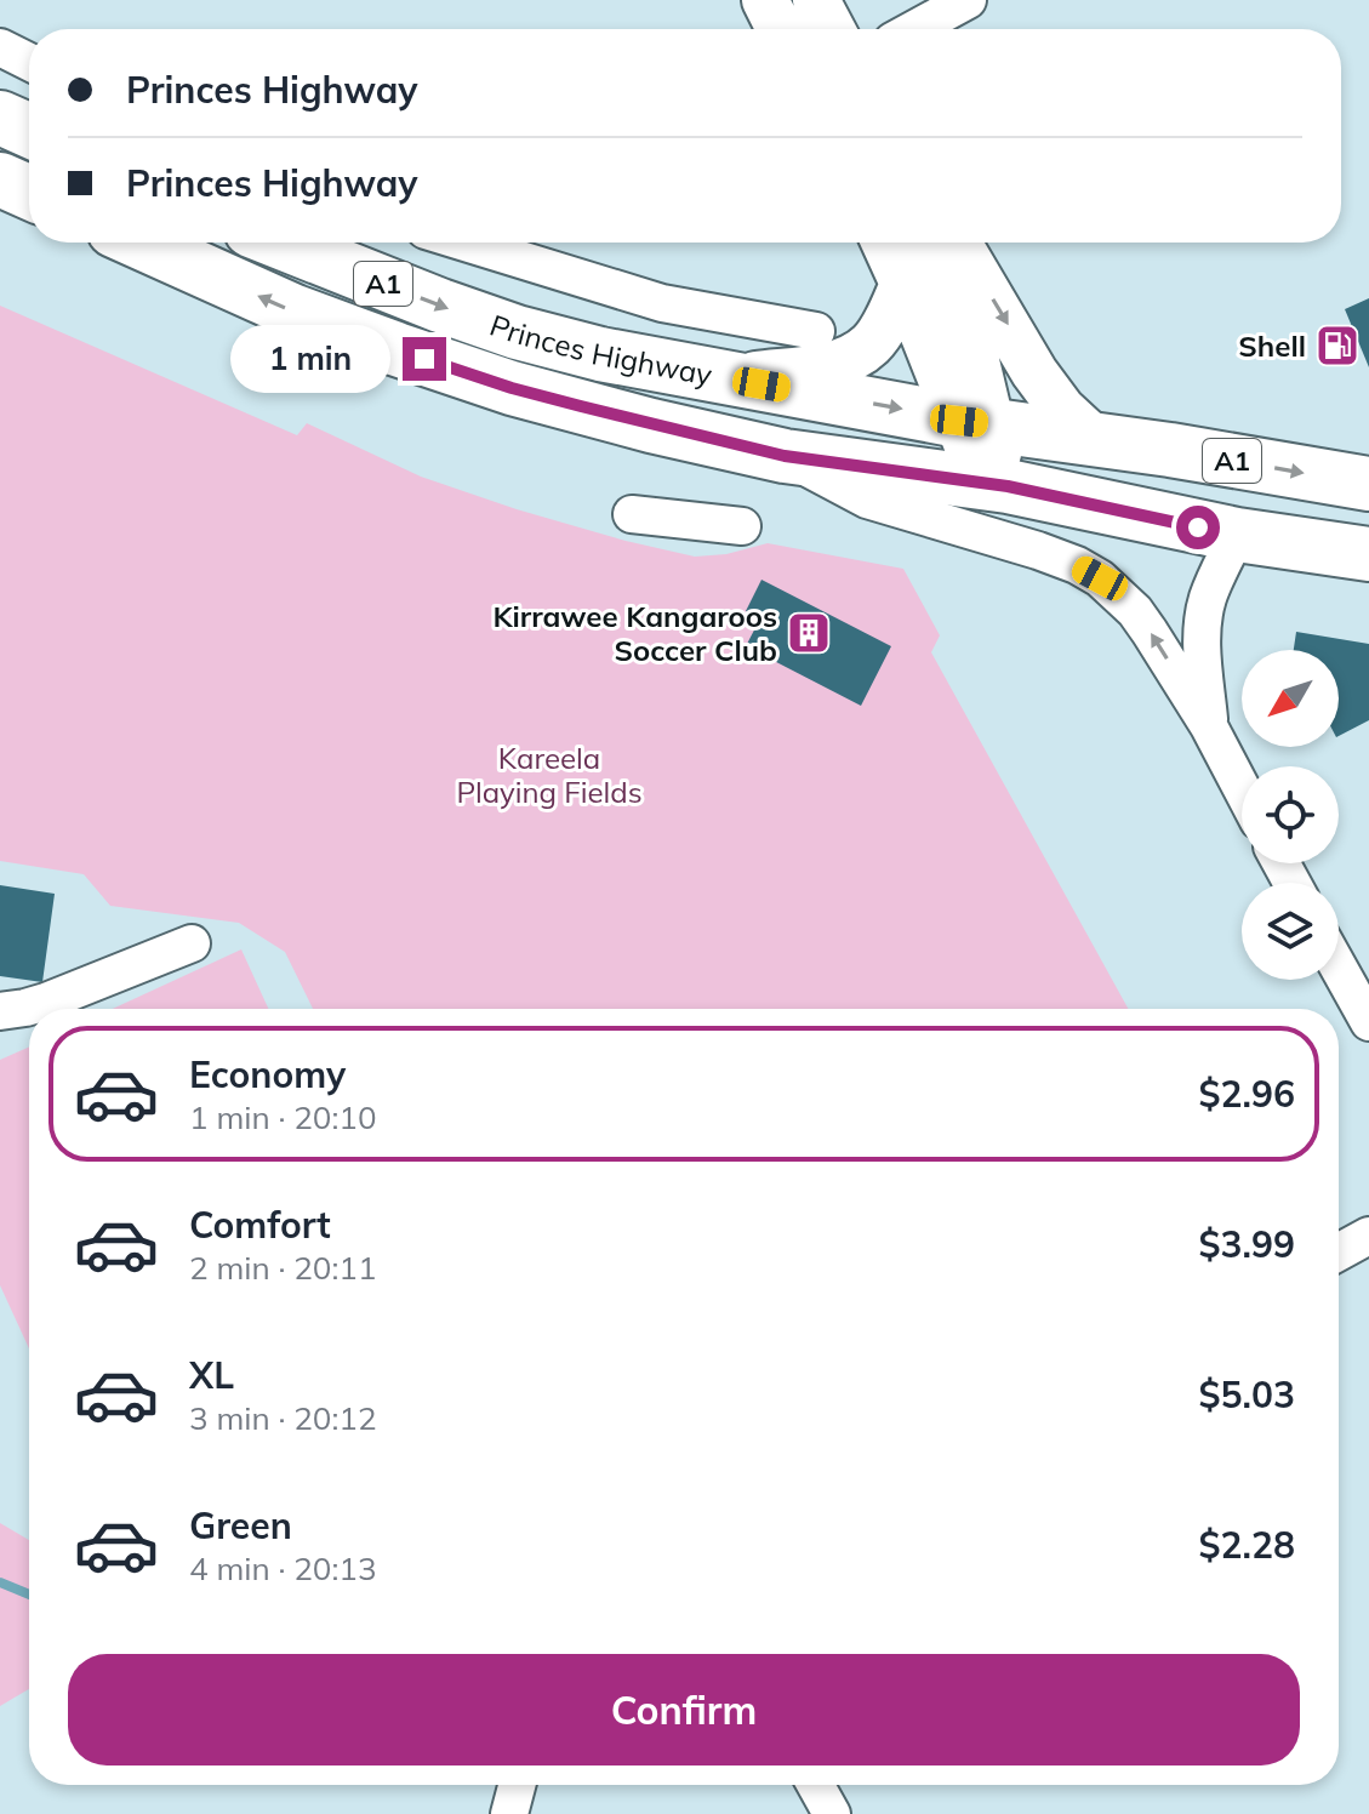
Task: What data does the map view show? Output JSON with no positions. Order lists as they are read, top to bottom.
{
  "streets": {
    "highway": ["A1", "Princes Highway"]
  },
  "parks": ["Kareela Playing Fields"],
  "places": {
    "fuel station": ["Shell"],
    "building": ["Kirrawee Kangaroos Soccer Club"]
  },
  "north": "bottom left",
  "page": {
    "banner": ["Princes Highway", "Princes Highway"],
    "bubble": "1 min",
    "list": [
      {
        "name": "Economy",
        "note": "1 min · 20:10",
        "value": "$2.96"
      },
      {
        "name": "Comfort",
        "note": "2 min · 20:11",
        "value": "$3.99"
      },
      {
        "name": "XL",
        "note": "3 min · 20:12",
        "value": "$5.03"
      },
      {
        "name": "Green",
        "note": "4 min · 20:13",
        "value": "$2.28"
      }
    ],
    "buttons": "Confirm"
  }
}
